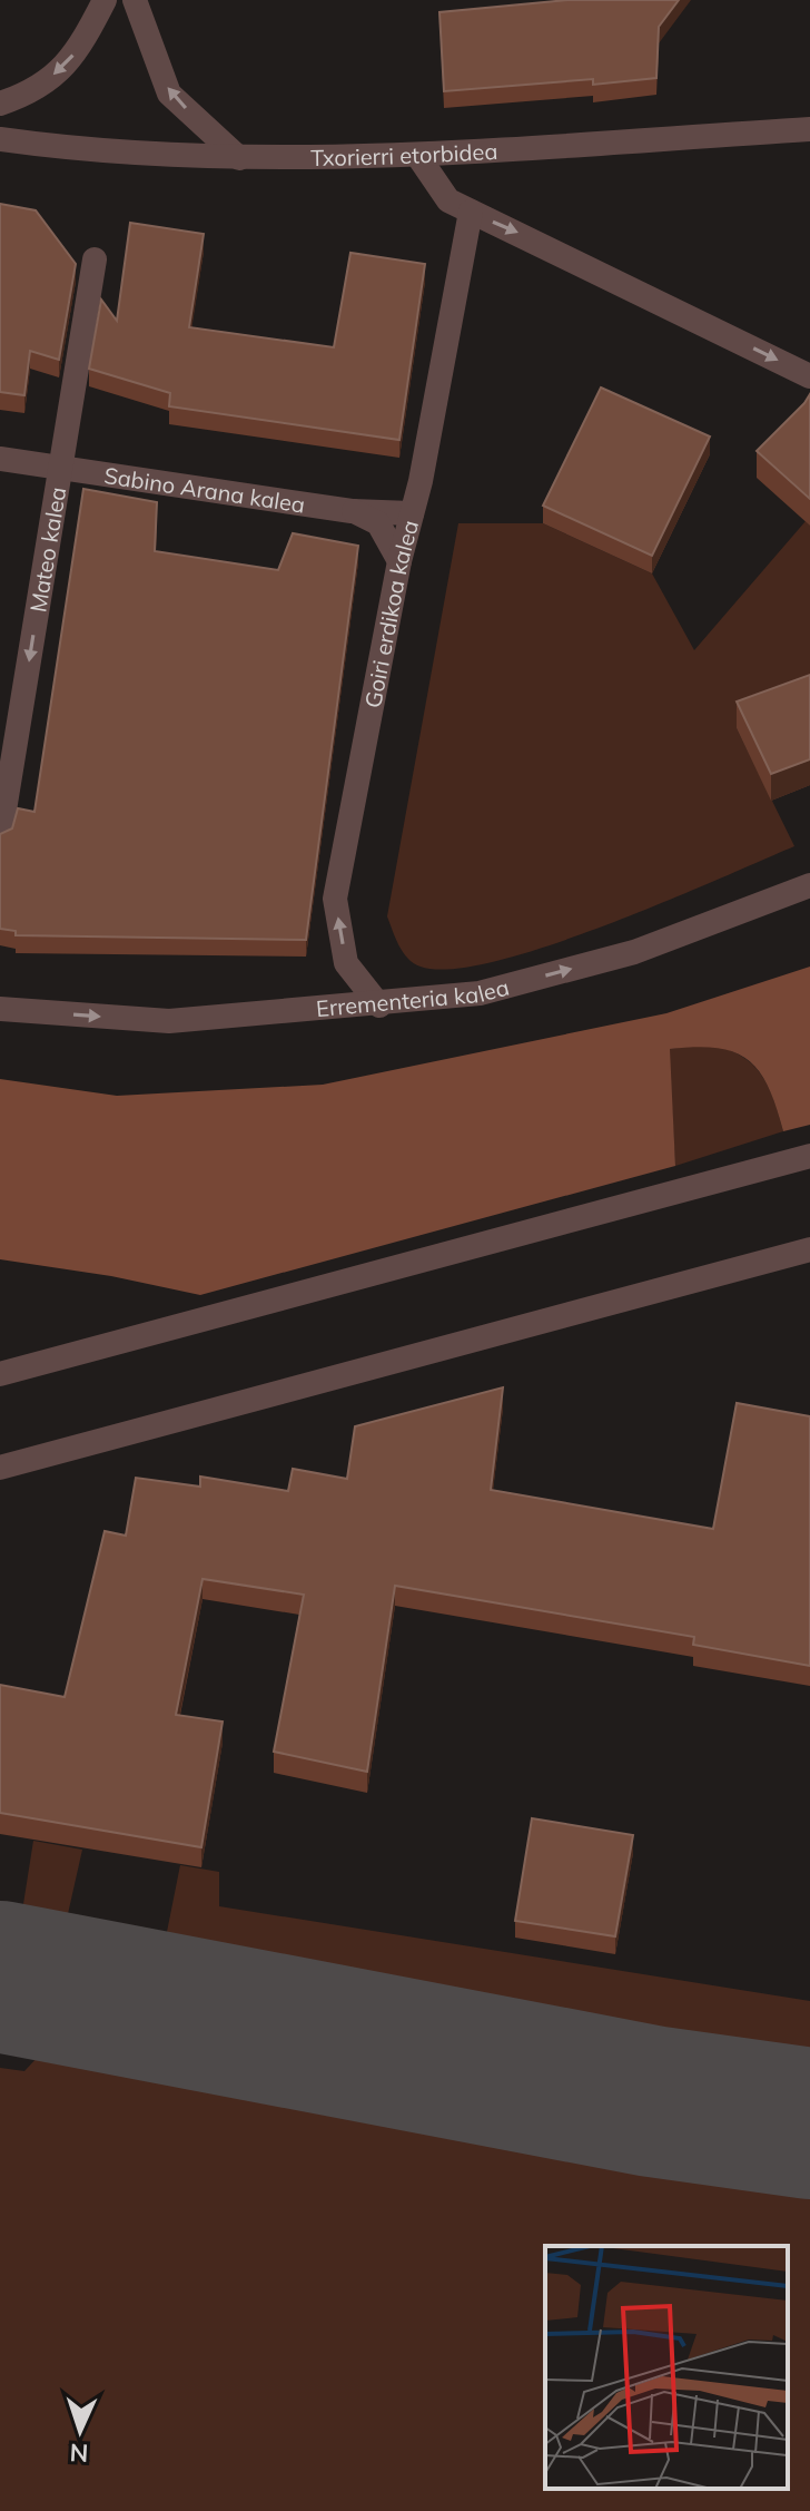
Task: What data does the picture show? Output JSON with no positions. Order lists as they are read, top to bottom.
{
  "streets": {
    "street": [
      "Txorierri etorbidea",
      "Sabino Arana kalea",
      "Mateo kalea",
      "Goiri erdikoa kalea",
      "Errementeria kalea"
    ]
  },
  "crossings": [
    ["Sabino Arana kalea", "Mateo kalea"],
    ["Sabino Arana kalea", "Goiri erdikoa kalea"],
    ["Goiri erdikoa kalea", "Errementeria kalea"]
  ],
  "one_way": ["Mateo kalea", "Goiri erdikoa kalea", "Errementeria kalea"],
  "north": "bottom"
}
